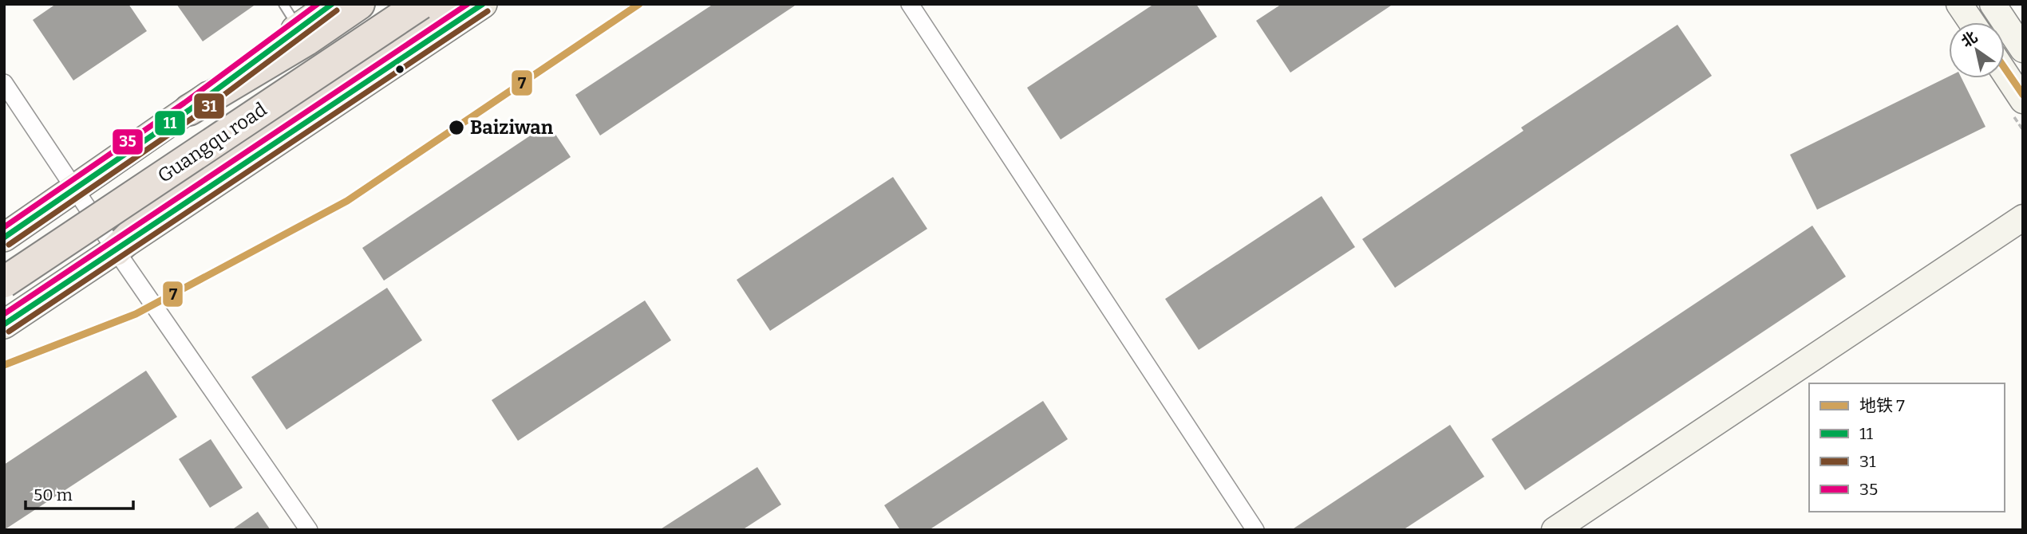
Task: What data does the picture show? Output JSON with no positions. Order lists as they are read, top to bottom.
{
  "streets": {
    "highway": ["Guangqu road"]
  },
  "places": ["Baiziwan"],
  "lines": [
    "metro line 7",
    "transit line 11",
    "transit line 35",
    "transit line 31"
  ],
  "legend": [
    "地铁 7",
    "11",
    "31",
    "35"
  ],
  "scale_bar": "50 m",
  "north": "top left"
}
